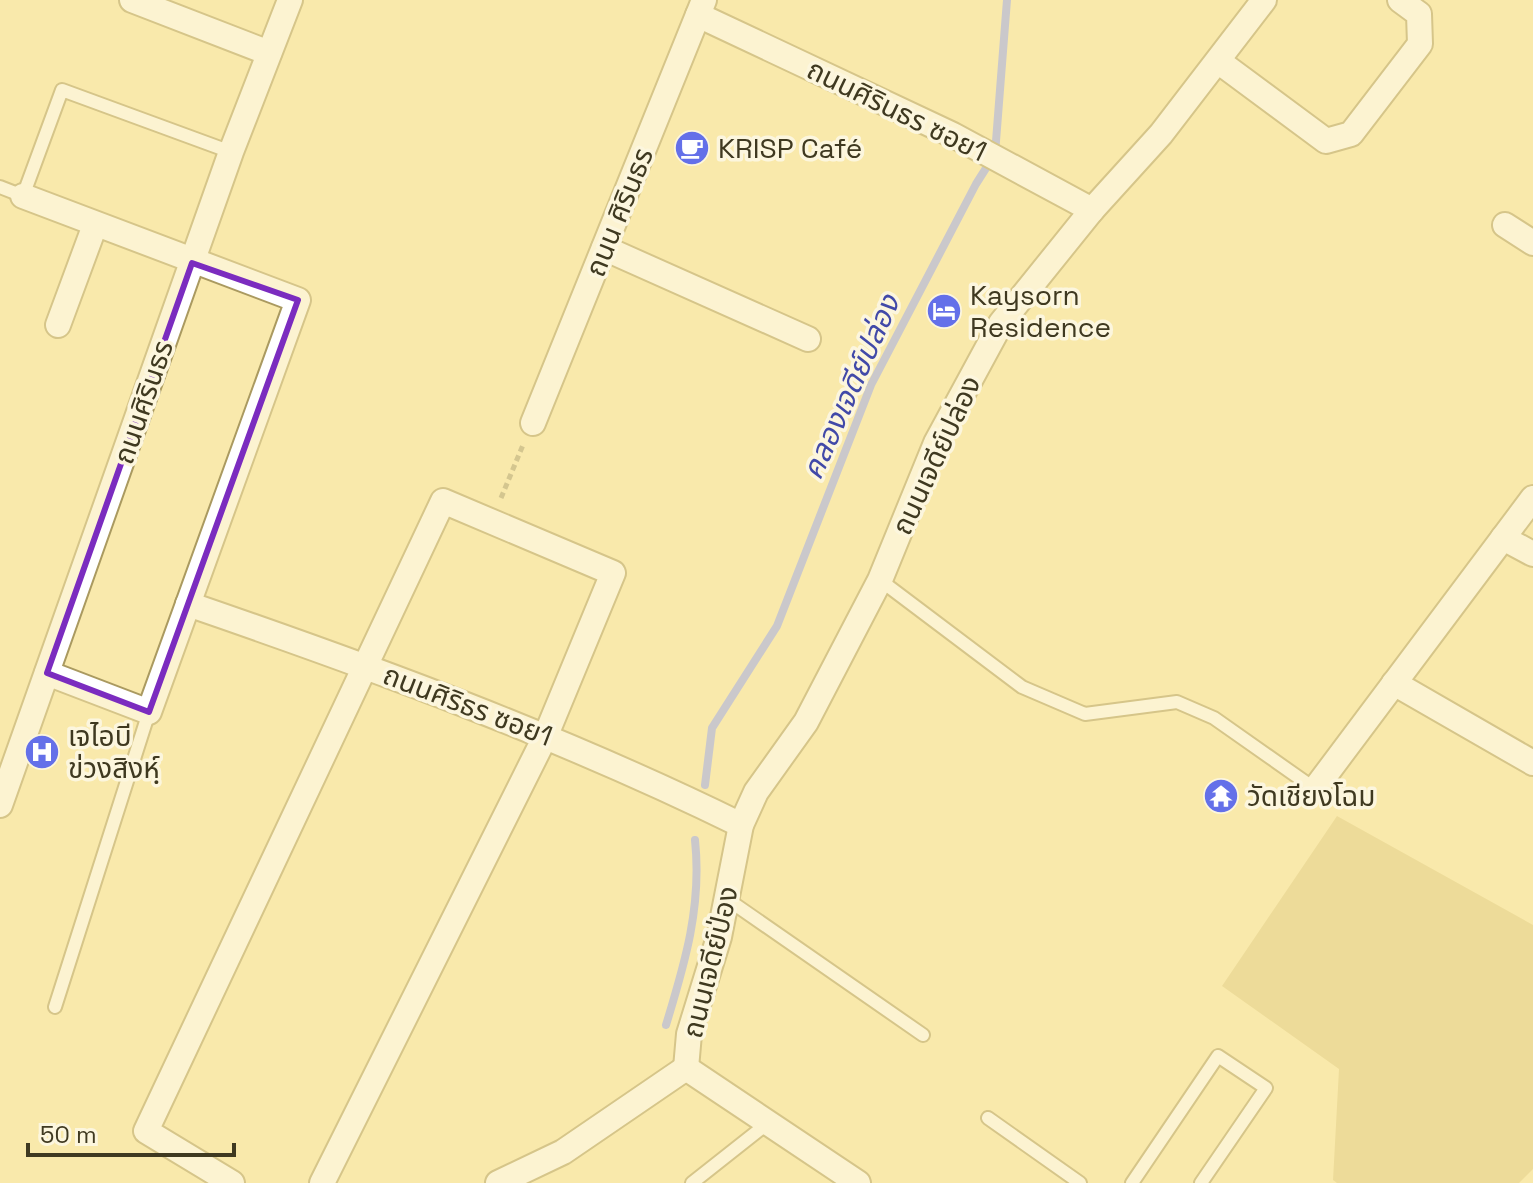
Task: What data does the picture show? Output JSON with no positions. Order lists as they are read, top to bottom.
{
  "streets": {
    "street": [
      "ถนนศิรินธร ซอย1",
      "ถนน ศิรินธร",
      "ถนนศิรินธร",
      "ถนนเจดีย์ปล่อง",
      "ถนนศิริธร ซอย1",
      "ถนนเจดีย์ป่อง"
    ]
  },
  "crossings": [
    ["ถนนศิรินธร ซอย1", "ถนน ศิรินธร"],
    ["ถนนศิรินธร ซอย1", "ถนนเจดีย์ปล่อง"],
    ["ถนนเจดีย์ปล่อง", "ถนนศิริธร ซอย1"],
    ["ถนนเจดีย์ปล่อง", "ถนนเจดีย์ป่อง"],
    ["ถนนศิริธร ซอย1", "ถนนเจดีย์ป่อง"]
  ],
  "water": ["คลองเจดีย์ปล่อง"],
  "places": {
    "cafe": ["KRISP Café"],
    "hotel": ["Kaysorn Residence"],
    "hospital": ["เจไอบี ข่วงสิงหฺ์"],
    "temple": ["วัดเชียงโฉม"]
  },
  "scale_bar": "50 m"
}
